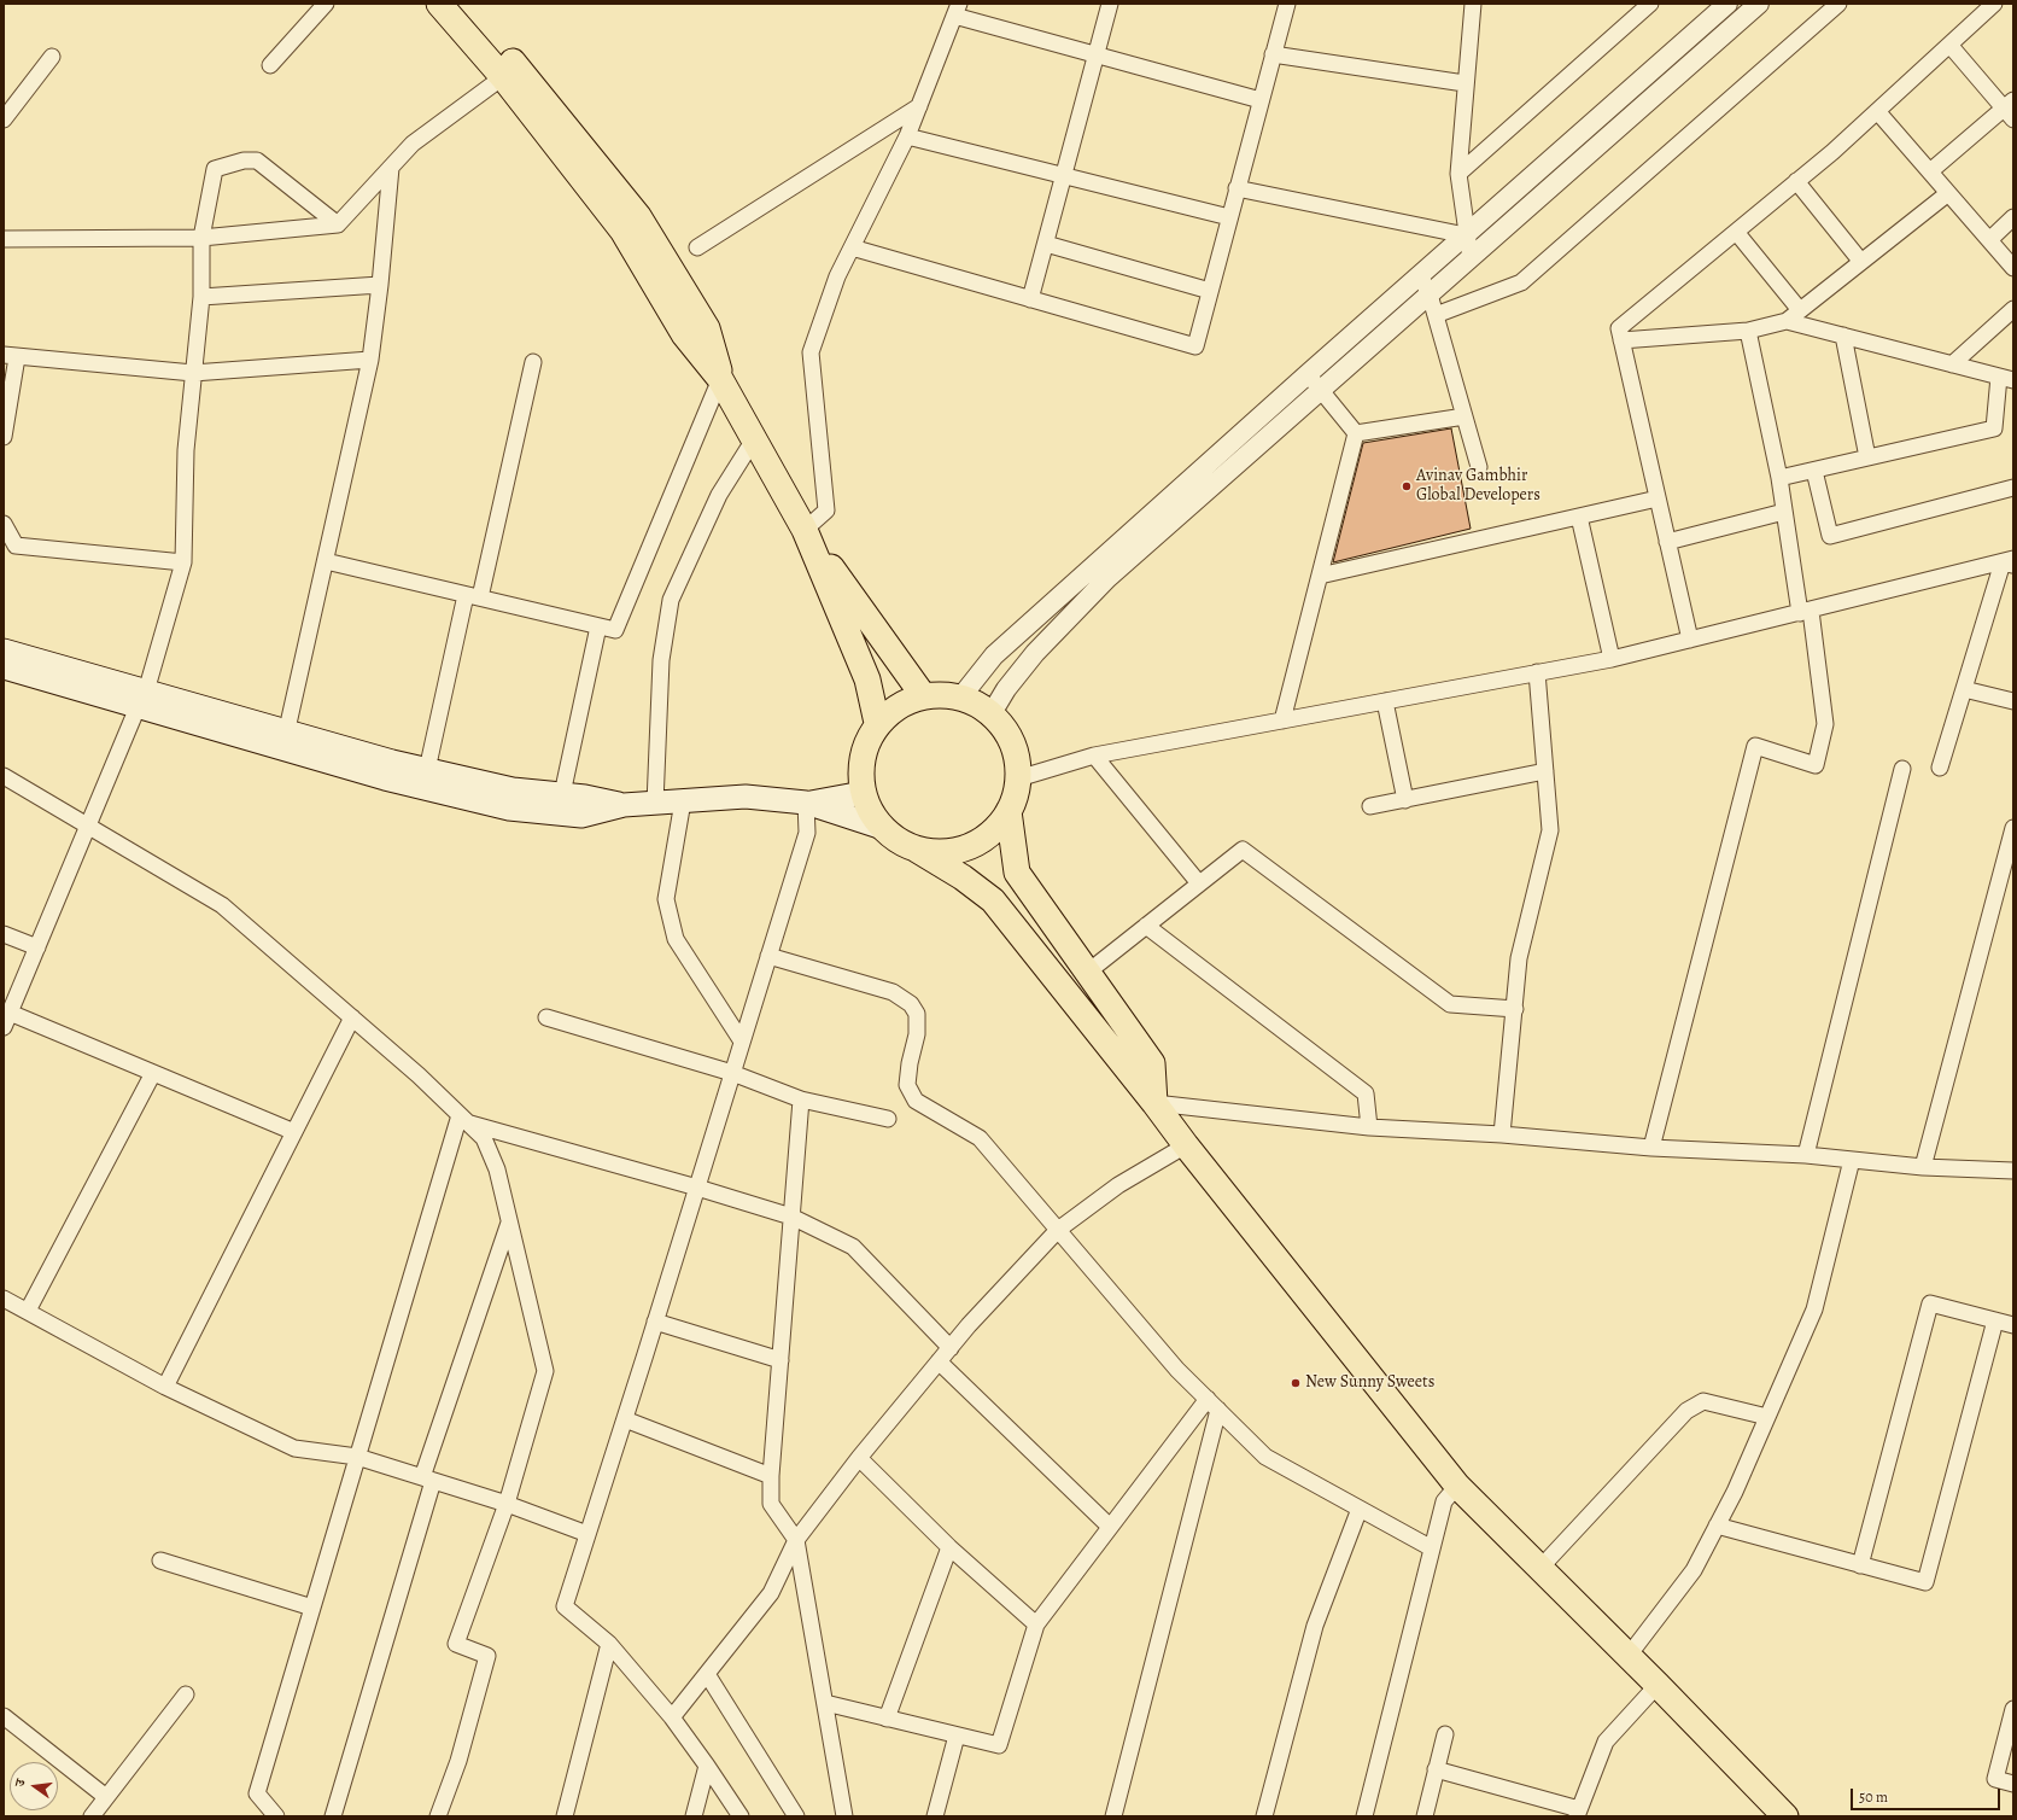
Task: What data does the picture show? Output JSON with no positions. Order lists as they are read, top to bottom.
{
  "places": ["Avinav Gambhir Global Developers", "New Sunny Sweets"],
  "scale_bar": "50 m",
  "north": "left"
}
